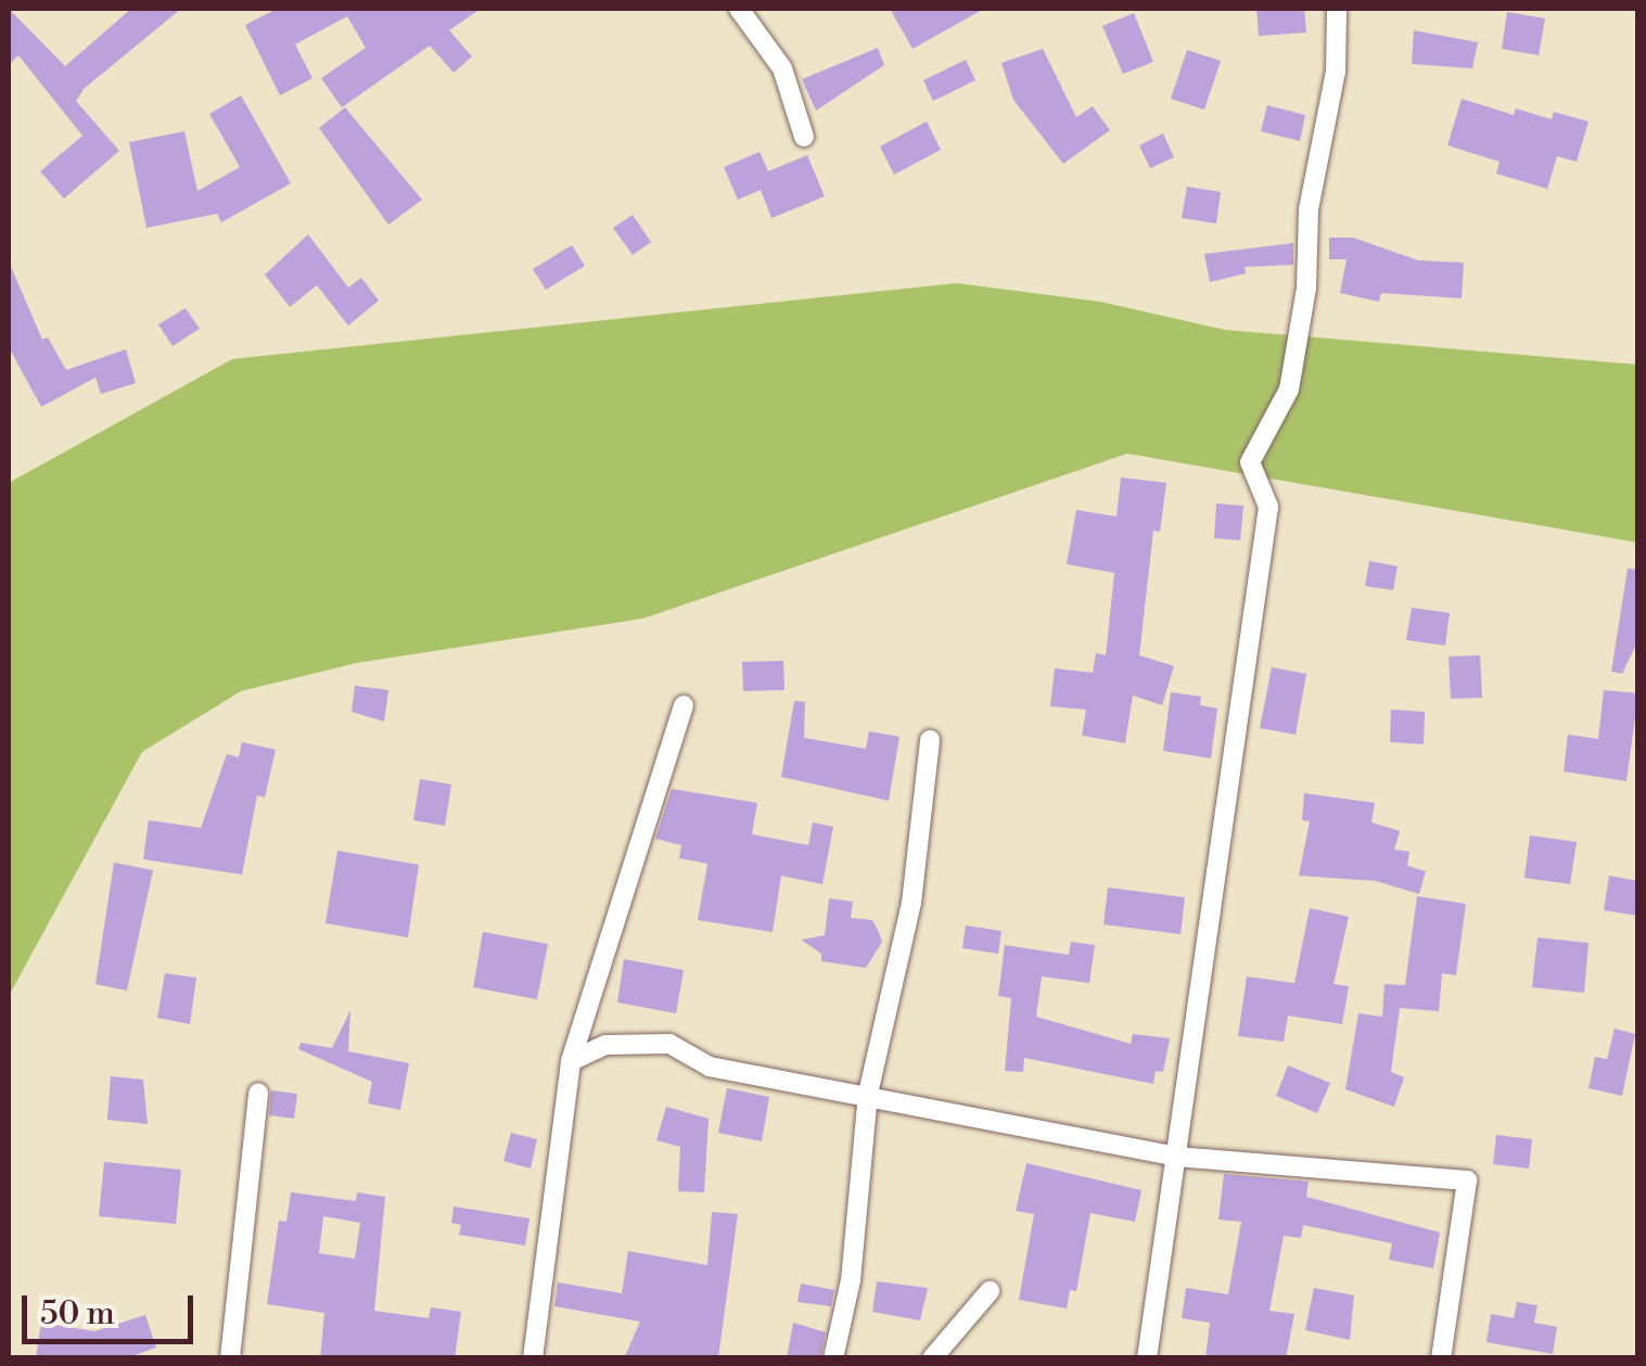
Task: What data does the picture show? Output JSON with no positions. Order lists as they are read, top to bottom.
{
  "scale_bar": "50 m"
}
